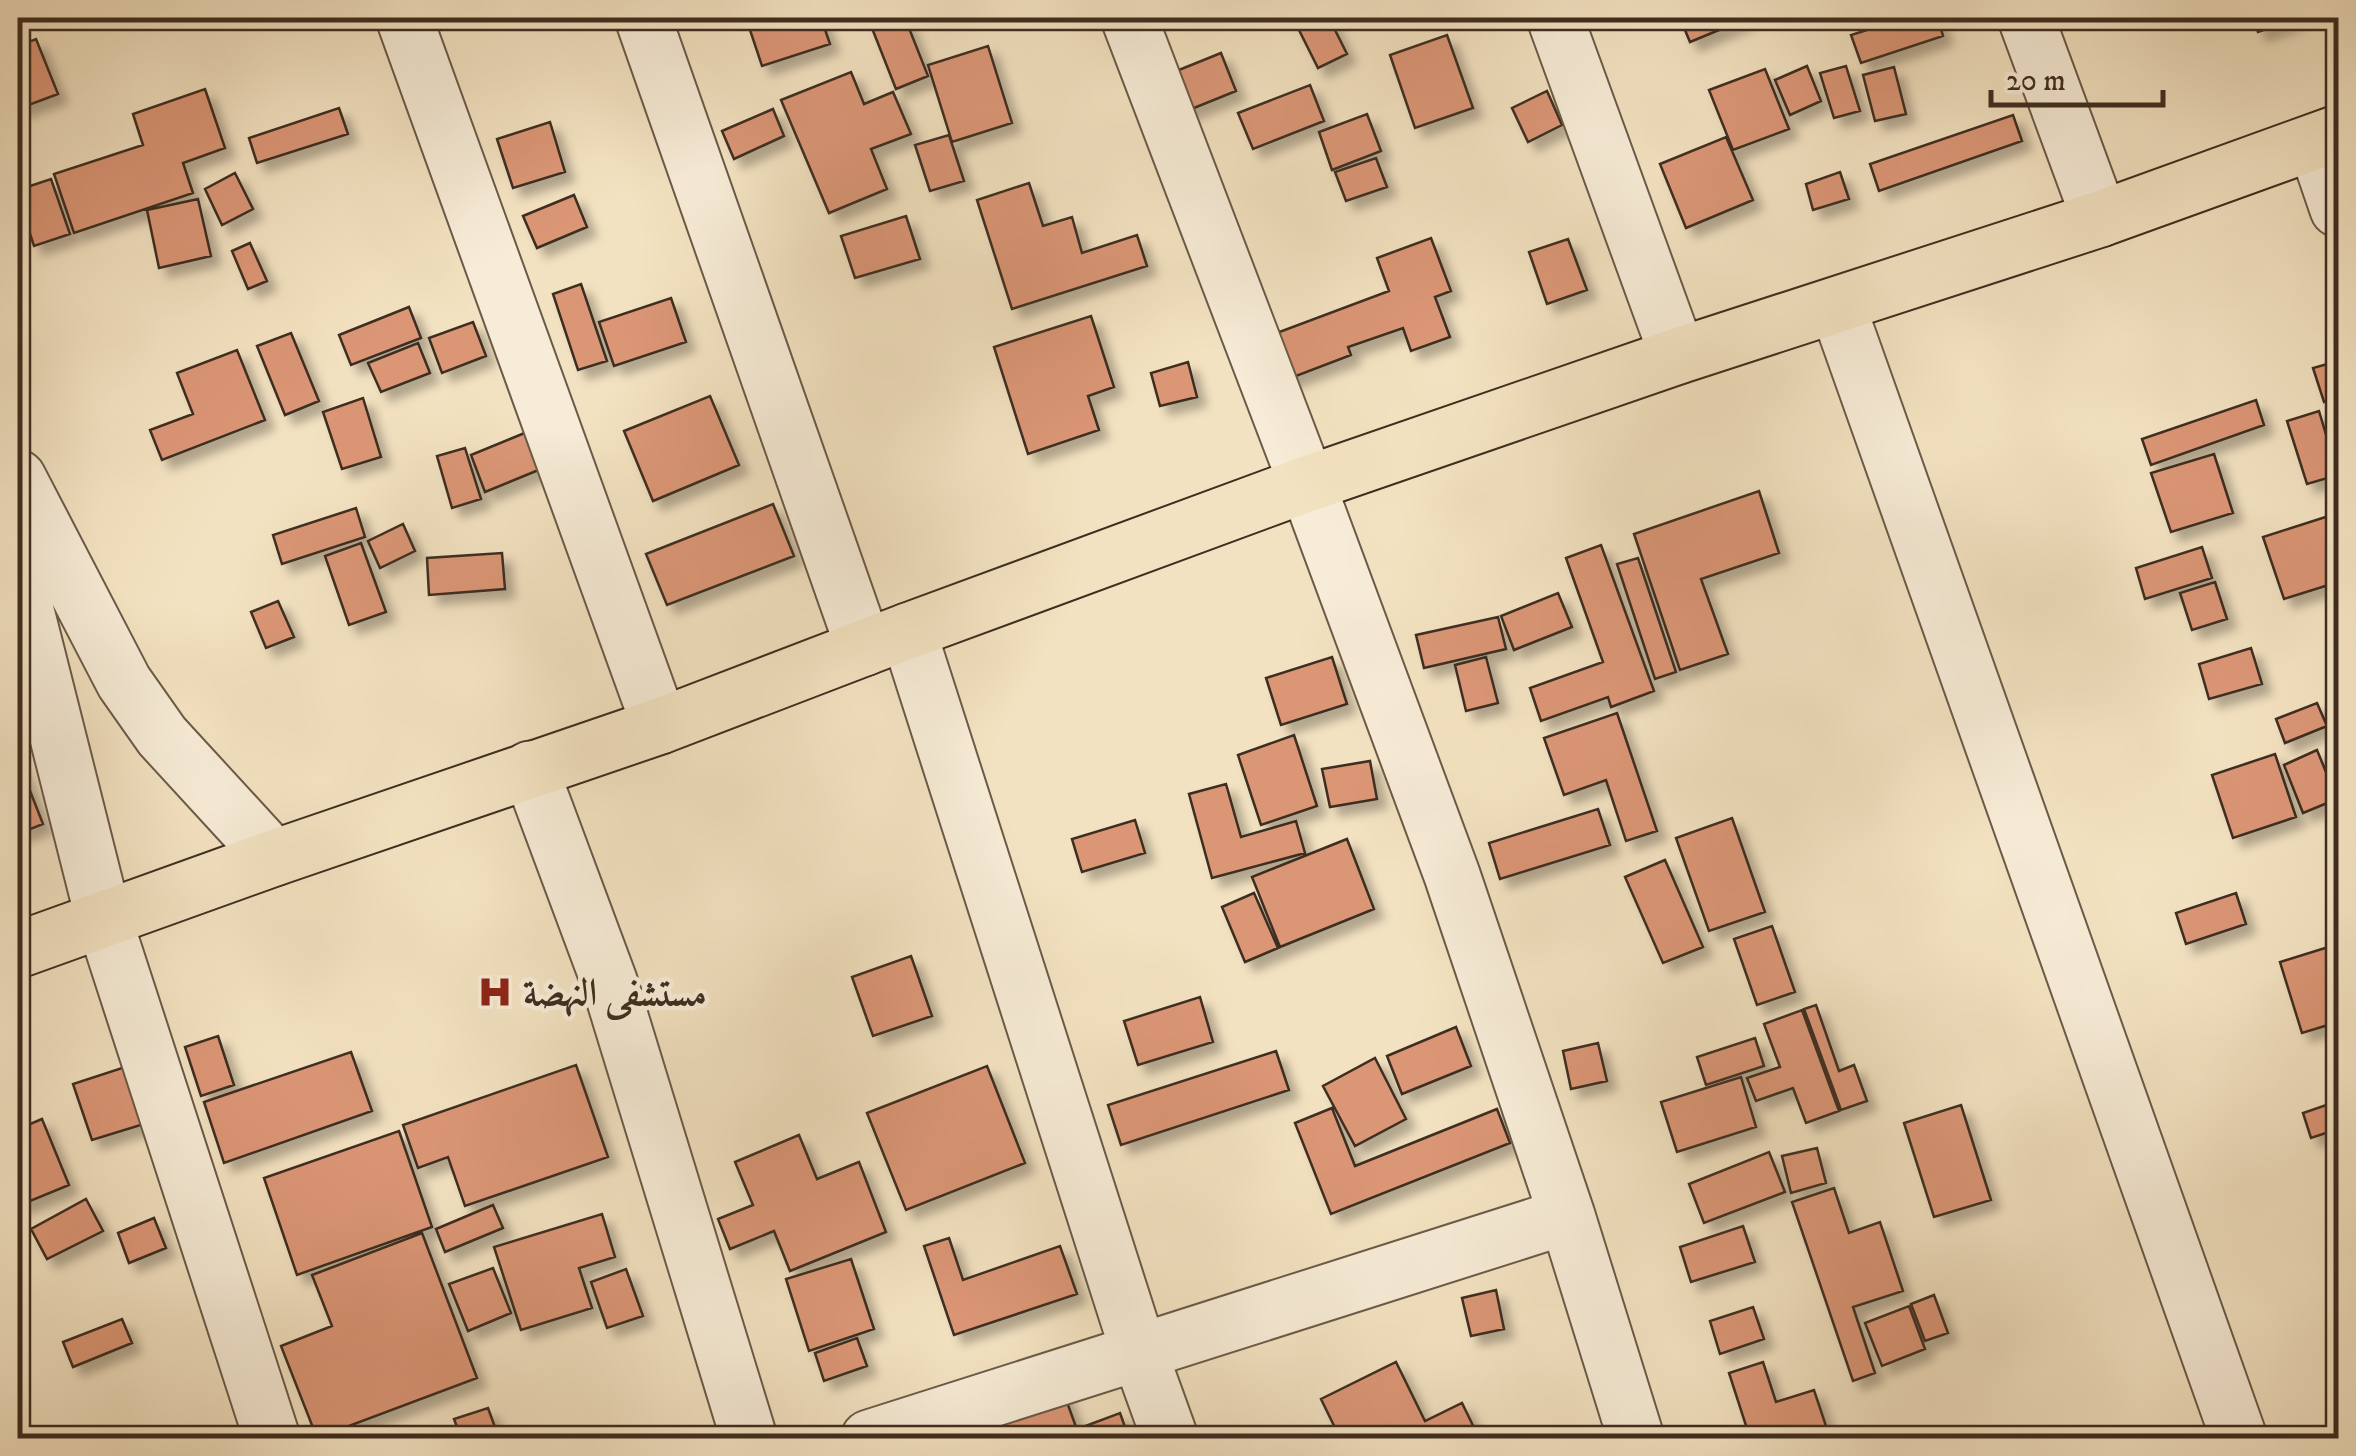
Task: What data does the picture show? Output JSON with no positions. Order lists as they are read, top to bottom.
{
  "places": {
    "hospital": ["مستشفى النهضة"]
  },
  "scale_bar": "20 m"
}
